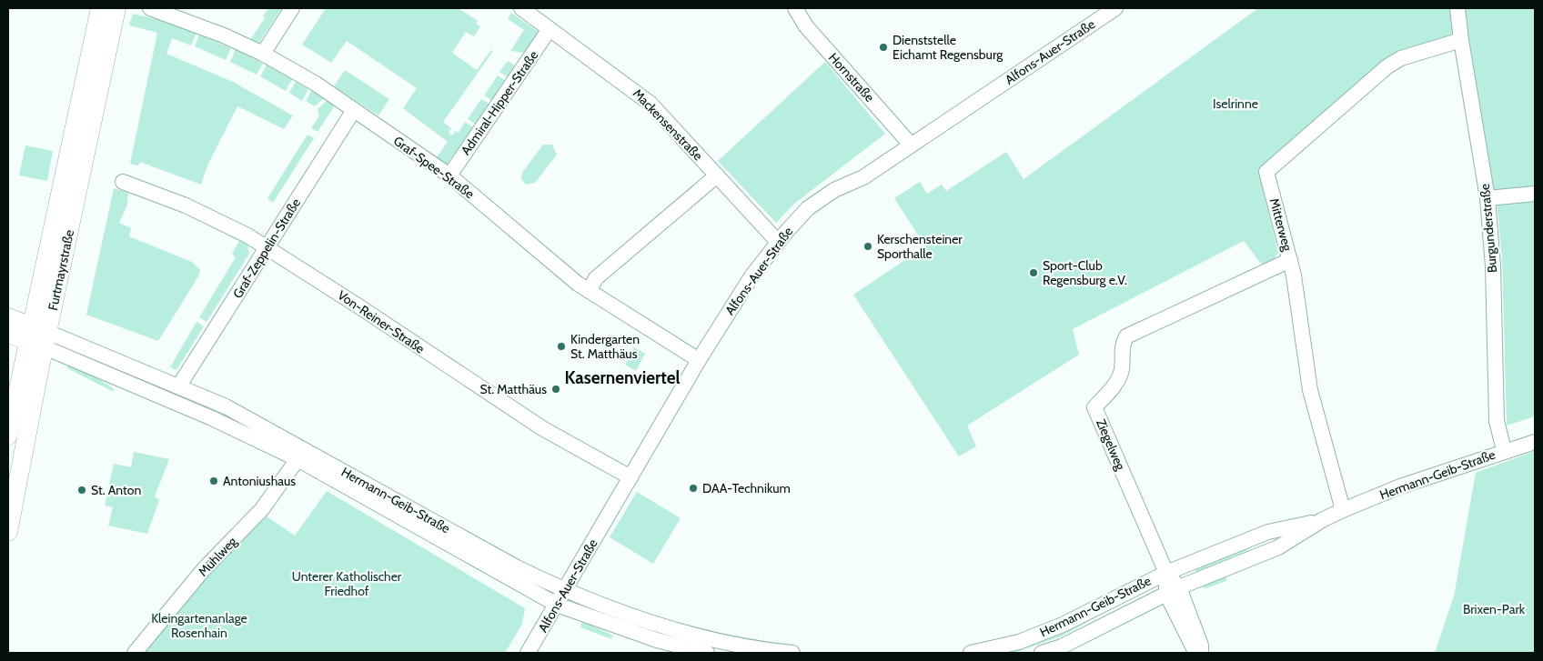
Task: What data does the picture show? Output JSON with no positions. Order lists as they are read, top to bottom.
{
  "streets": {
    "main road": ["Furtmayrstraße", "Hermann-Geib-Straße"],
    "street": [
      "Alfons-Auer-Straße",
      "Hornstraße",
      "Admiral-Hipper-Straße",
      "Mackensenstraße",
      "Graf-Spee-Straße",
      "Mitterweg",
      "Burgunderstraße",
      "Graf-Zeppelin-Straße",
      "Von-Reiner-Straße",
      "Ziegelweg",
      "Mühlweg"
    ]
  },
  "crossings": [
    ["Alfons-Auer-Straße", "Hornstraße"],
    ["Alfons-Auer-Straße", "Mackensenstraße"],
    ["Alfons-Auer-Straße", "Graf-Spee-Straße"],
    ["Alfons-Auer-Straße", "Von-Reiner-Straße"],
    ["Alfons-Auer-Straße", "Hermann-Geib-Straße"],
    ["Admiral-Hipper-Straße", "Mackensenstraße"],
    ["Admiral-Hipper-Straße", "Graf-Spee-Straße"],
    ["Graf-Spee-Straße", "Graf-Zeppelin-Straße"],
    ["Mitterweg", "Burgunderstraße"],
    ["Mitterweg", "Ziegelweg"],
    ["Mitterweg", "Hermann-Geib-Straße"],
    ["Burgunderstraße", "Hermann-Geib-Straße"],
    ["Graf-Zeppelin-Straße", "Von-Reiner-Straße"],
    ["Graf-Zeppelin-Straße", "Hermann-Geib-Straße"],
    ["Furtmayrstraße", "Hermann-Geib-Straße"],
    ["Ziegelweg", "Hermann-Geib-Straße"],
    ["Hermann-Geib-Straße", "Mühlweg"]
  ],
  "districts": ["Kasernenviertel"],
  "parks": [
    "Iselrinne",
    "Unterer Katholischer Friedhof",
    "Brixen-Park",
    "Kleingartenanlage Rosenhain"
  ],
  "places": [
    "Dienststelle Eichamt Regensburg",
    "Kerschensteiner Sporthalle",
    "Sport-Club Regensburg e.V.",
    "Kindergarten St. Matthäus",
    "St. Matthäus",
    "Antoniushaus",
    "DAA-Technikum",
    "St. Anton"
  ]
}
